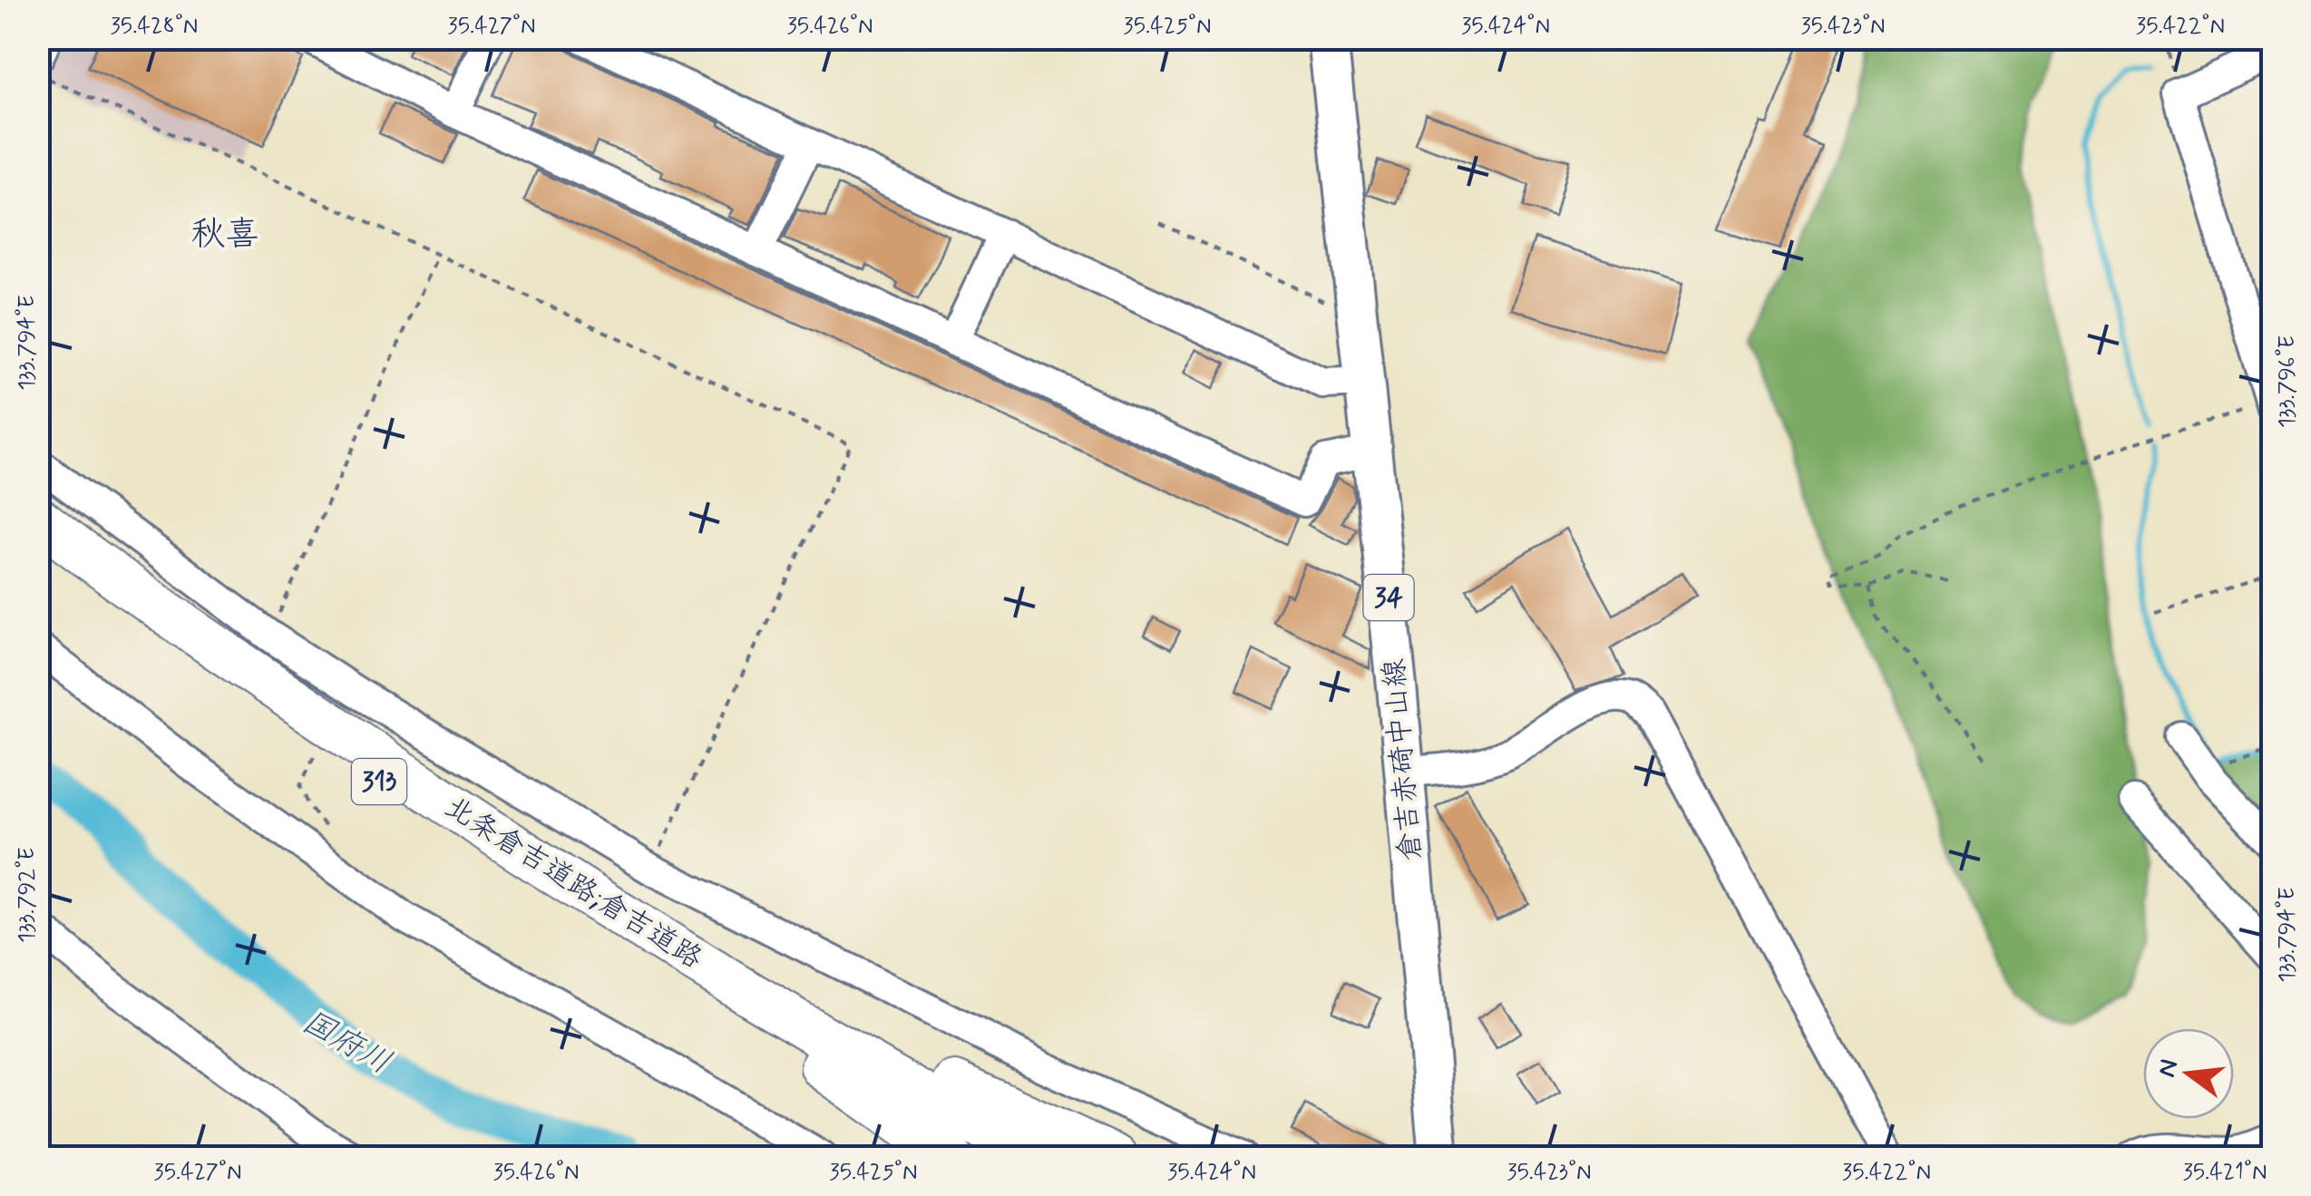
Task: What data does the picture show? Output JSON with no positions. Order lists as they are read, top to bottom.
{
  "streets": {
    "highway": ["313", "北条倉吉道路;倉吉道路"],
    "main road": ["34", "倉吉赤碕中山線"]
  },
  "districts": ["秋喜"],
  "water": ["国府川"],
  "north": "left",
  "coordinates": [
    "35.428°N",
    "35.427°N",
    "35.426°N",
    "35.425°N",
    "35.424°N",
    "35.423°N",
    "35.422°N",
    "133.794°E",
    "133.796°E",
    "133.792°E",
    "35.421°N"
  ]
}
